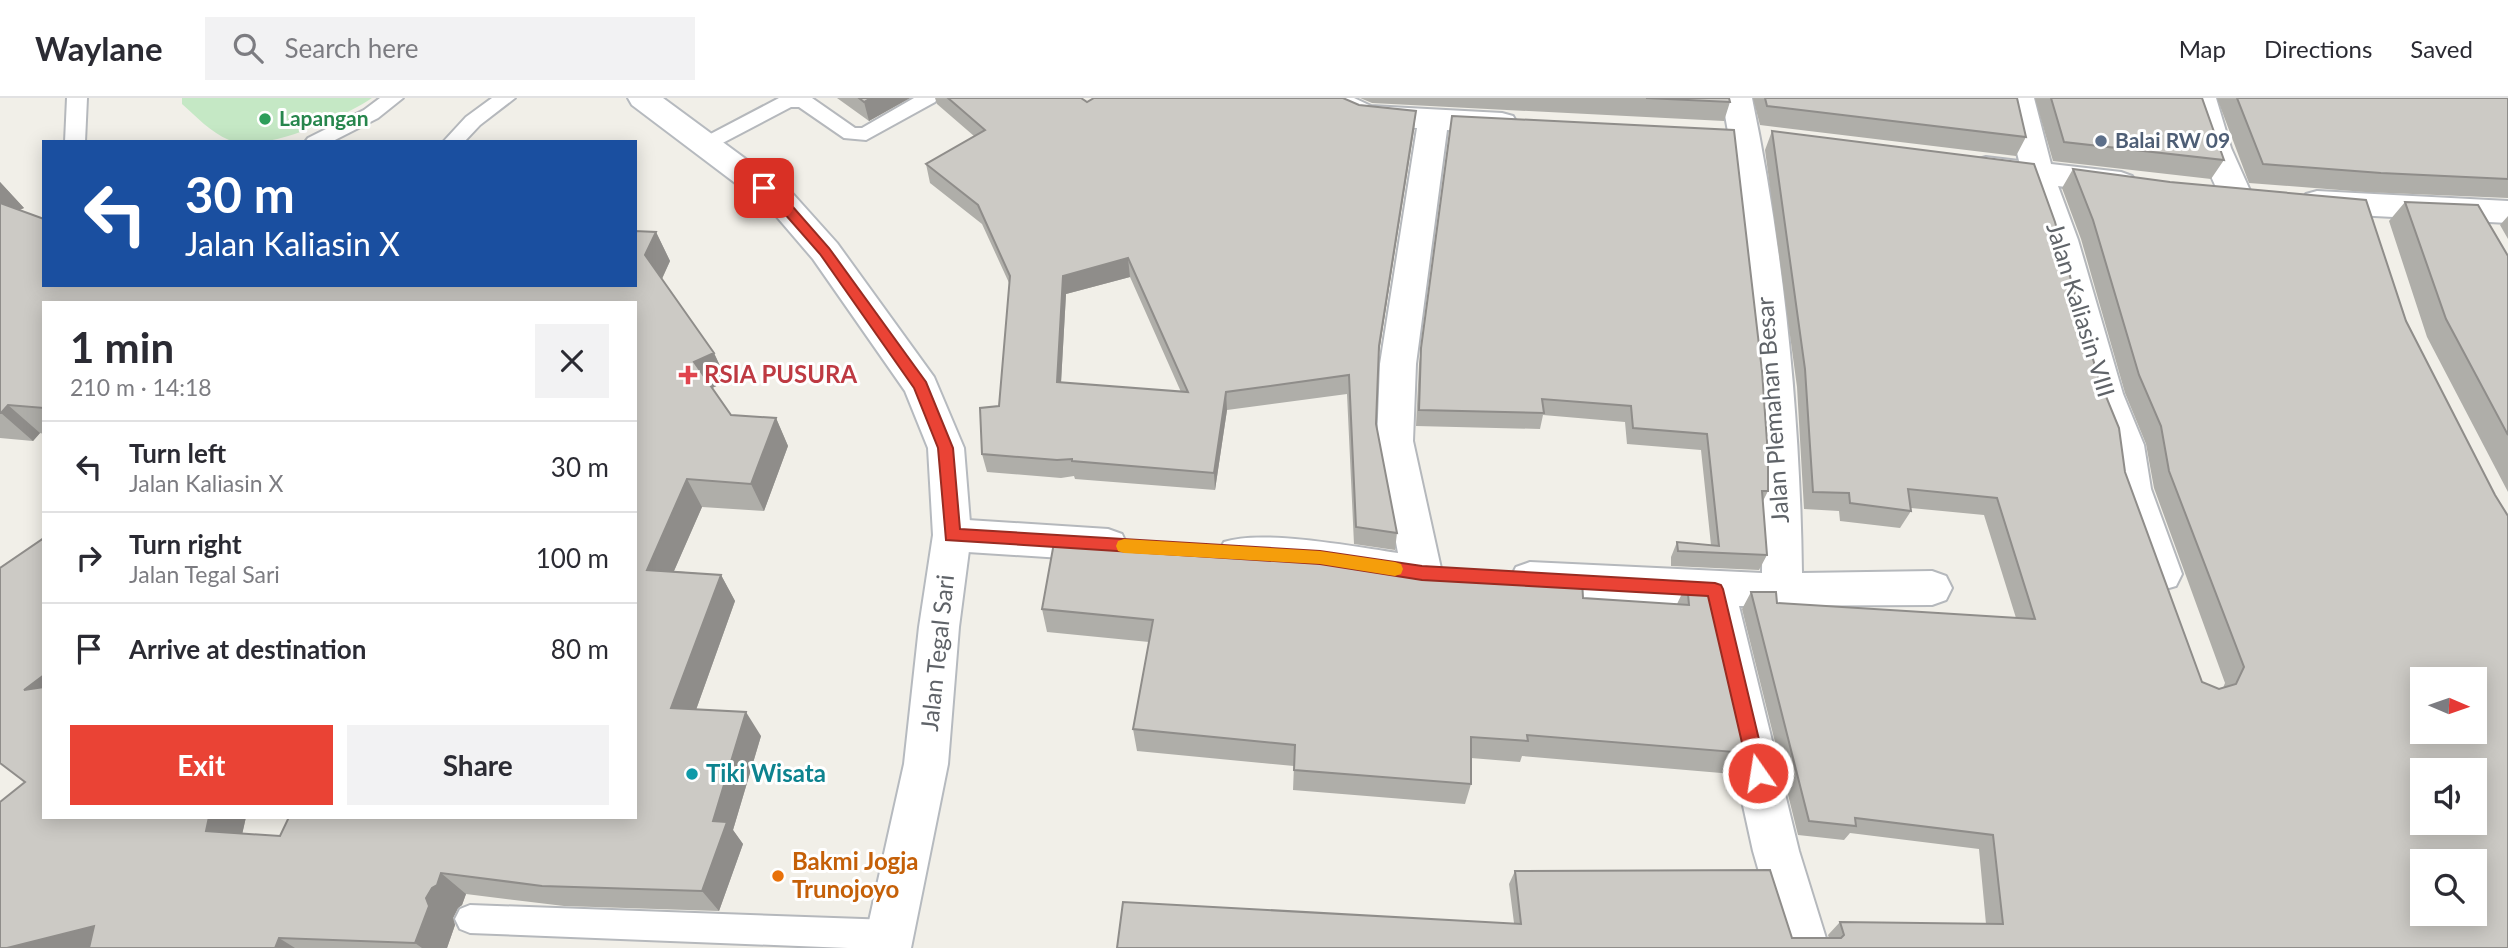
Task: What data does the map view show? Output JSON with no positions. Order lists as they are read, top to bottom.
{
  "streets": {
    "street": ["Jalan Kaliasin VIII", "Jalan Plemahan Besar", "Jalan Tegal Sari"]
  },
  "places": {
    "other": [
      "Lapangan",
      "Balai RW 09",
      "Tiki Wisata",
      "Bakmi Jogja Trunojoyo"
    ],
    "health": ["RSIA PUSURA"]
  },
  "north": "right",
  "page": {
    "header": "Waylane",
    "search": "Search here",
    "nav": ["Map", "Directions", "Saved"],
    "turn": ["30 m", "Jalan Kaliasin X"],
    "heading": ["1 min", "210 m · 14:18"],
    "list": [
      {
        "name": "Turn left",
        "note": "Jalan Kaliasin X",
        "value": "30 m"
      },
      {
        "name": "Turn right",
        "note": "Jalan Tegal Sari",
        "value": "100 m"
      },
      {
        "name": "Arrive at destination",
        "value": "80 m"
      }
    ],
    "buttons": ["Exit", "Share"]
  }
}
